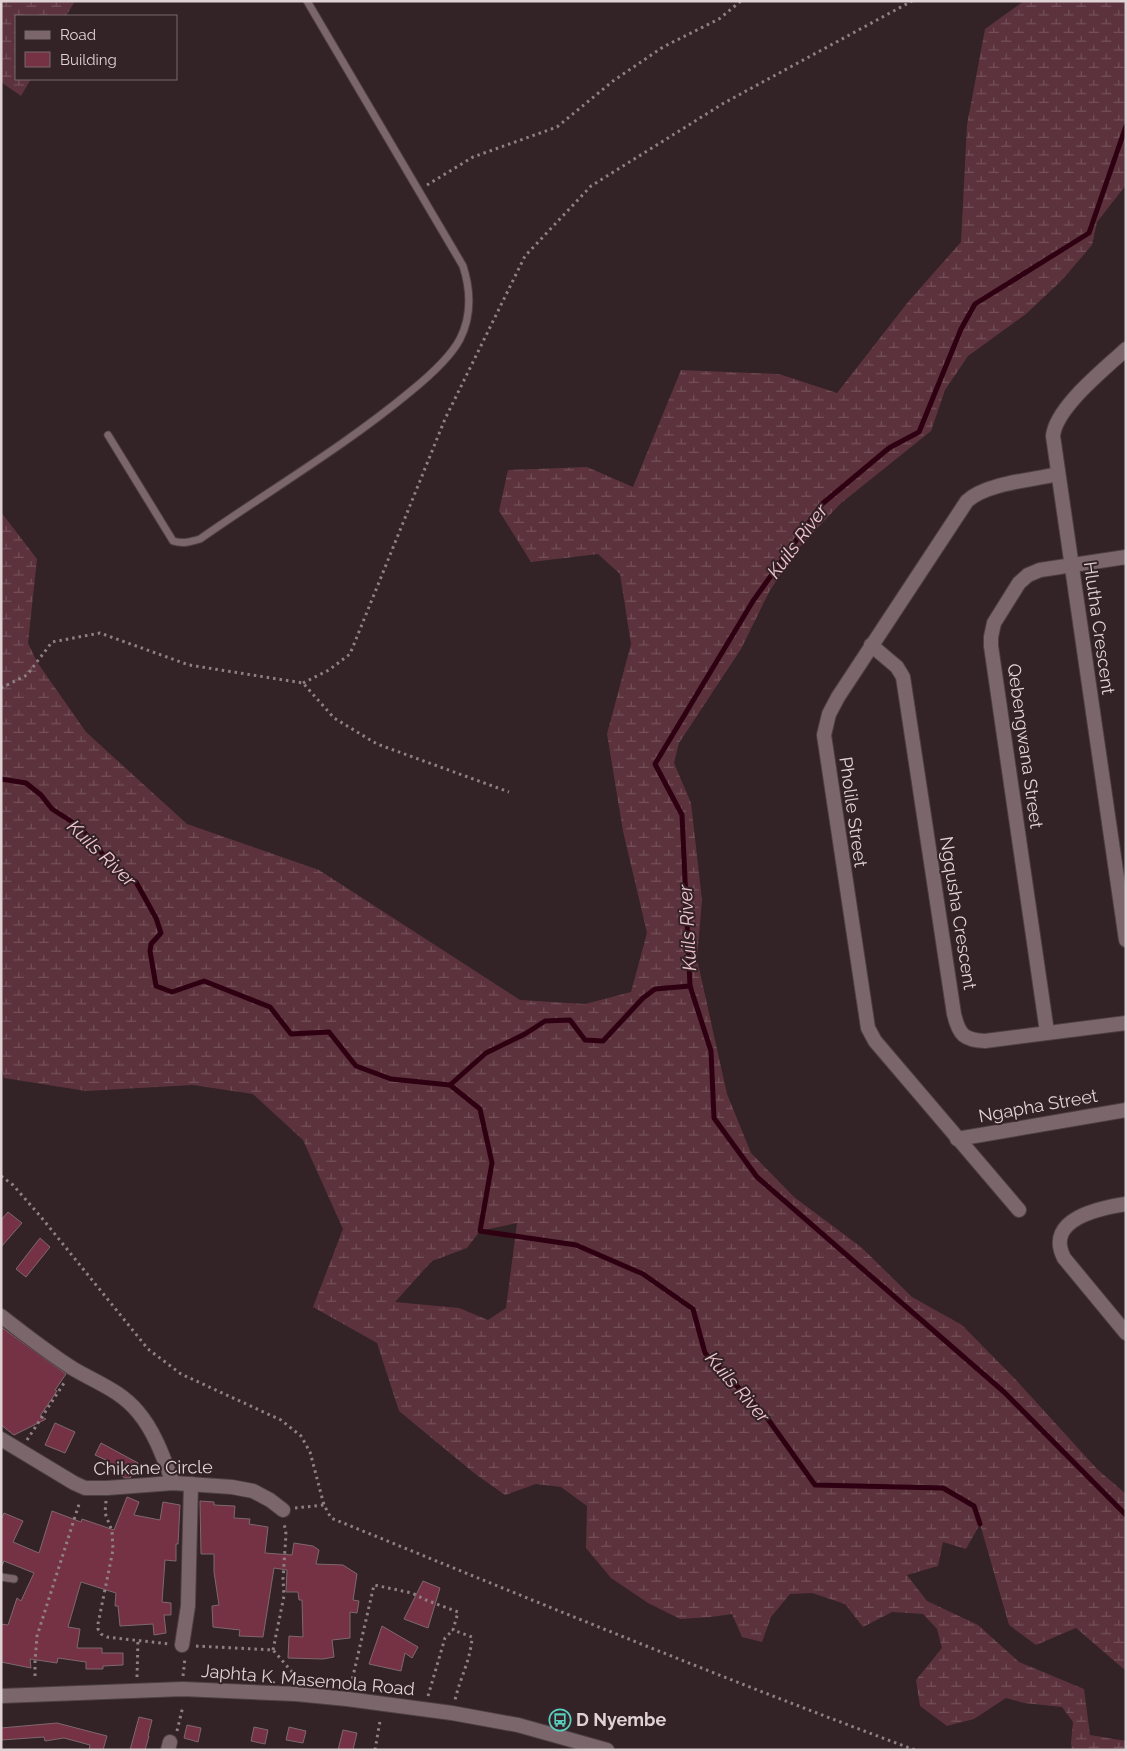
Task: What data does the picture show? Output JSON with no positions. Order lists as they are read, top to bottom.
{
  "streets": {
    "street": [
      "Hlutha Crescent",
      "Qebengwana Street",
      "Pholile Street",
      "Ngqusha Crescent",
      "Ngapha Street",
      "Chikane Circle",
      "Japhta K. Masemola Road"
    ]
  },
  "crossings": [
    ["Hlutha Crescent", "Qebengwana Street"],
    ["Hlutha Crescent", "Pholile Street"],
    ["Qebengwana Street", "Ngqusha Crescent"],
    ["Pholile Street", "Ngqusha Crescent"],
    ["Pholile Street", "Ngapha Street"]
  ],
  "water": ["Kuils River"],
  "places": {
    "bus stop": ["D Nyembe"]
  },
  "legend": ["Road", "Building"]
}
